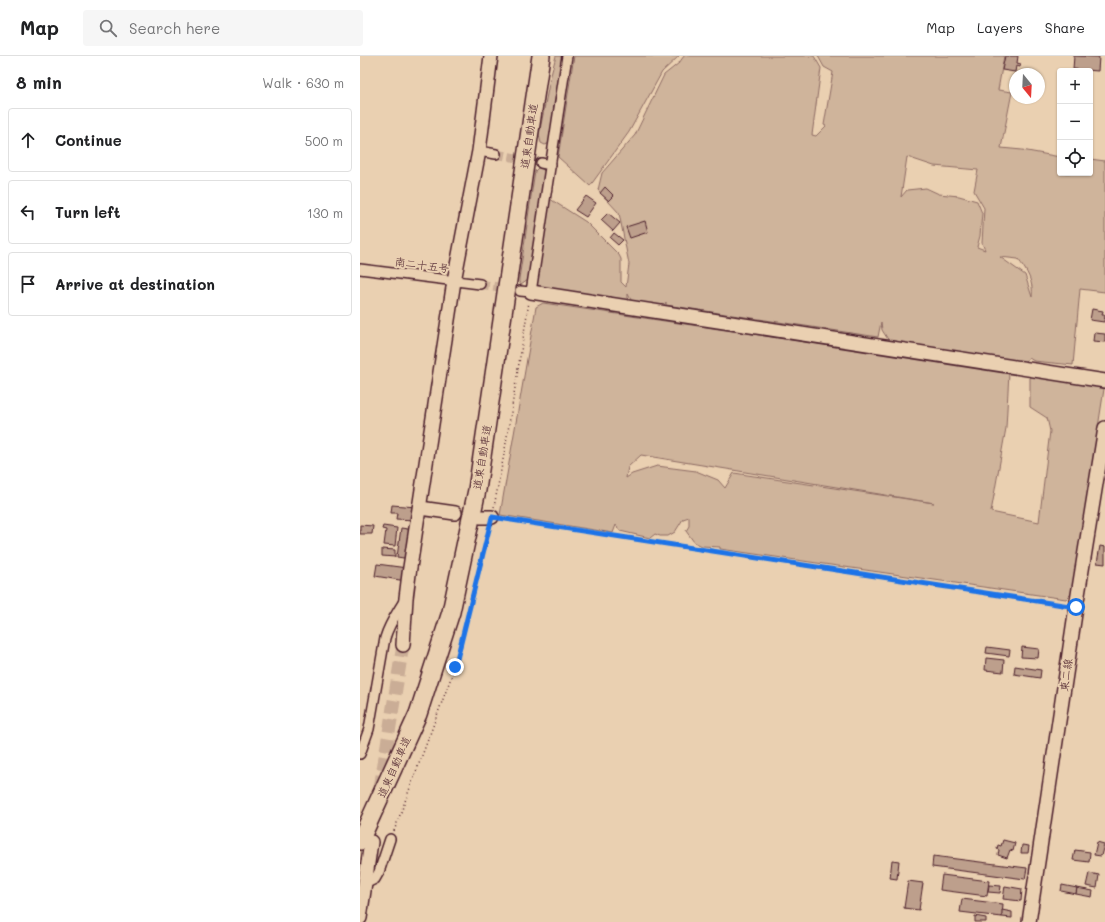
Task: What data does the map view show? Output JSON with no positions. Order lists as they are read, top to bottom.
{
  "streets": {
    "highway": ["道東自動車道"],
    "street": ["南二十五号", "東二線"]
  },
  "north": "bottom",
  "page": {
    "header": "Map",
    "search": "Search here",
    "nav": ["Map", "Layers", "Share"],
    "heading": ["8 min", "Walk · 630 m"],
    "map_buttons": ["+", "−"],
    "list": [
      ["Continue", "500 m"],
      ["Turn left", "130 m"],
      "Arrive at destination"
    ]
  }
}
